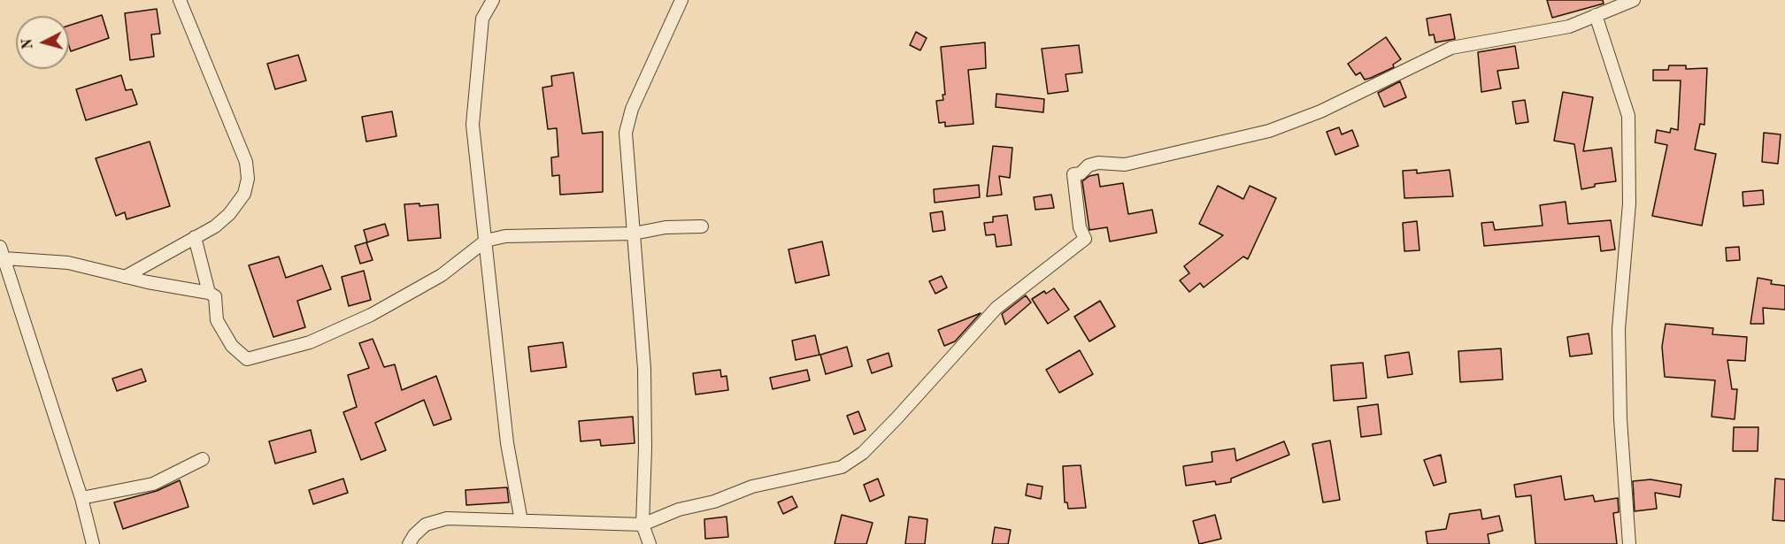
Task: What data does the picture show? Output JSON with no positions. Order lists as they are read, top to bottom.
{
  "north": "left"
}
